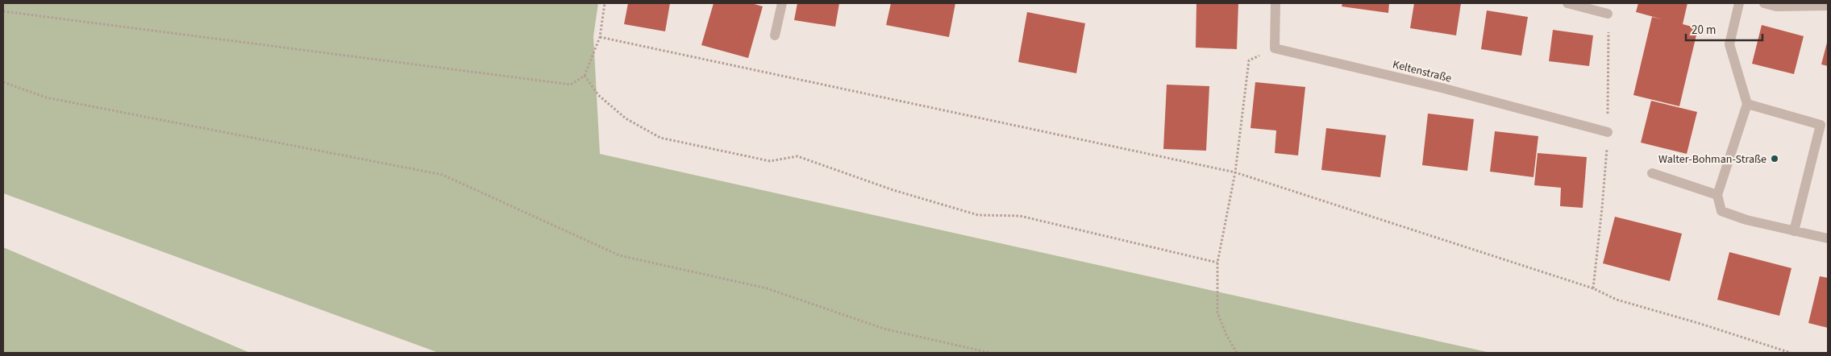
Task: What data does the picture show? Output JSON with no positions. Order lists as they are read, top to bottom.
{
  "streets": {
    "street": ["Keltenstraße"]
  },
  "places": ["Walter-Bohman-Straße"],
  "scale_bar": "20 m"
}
